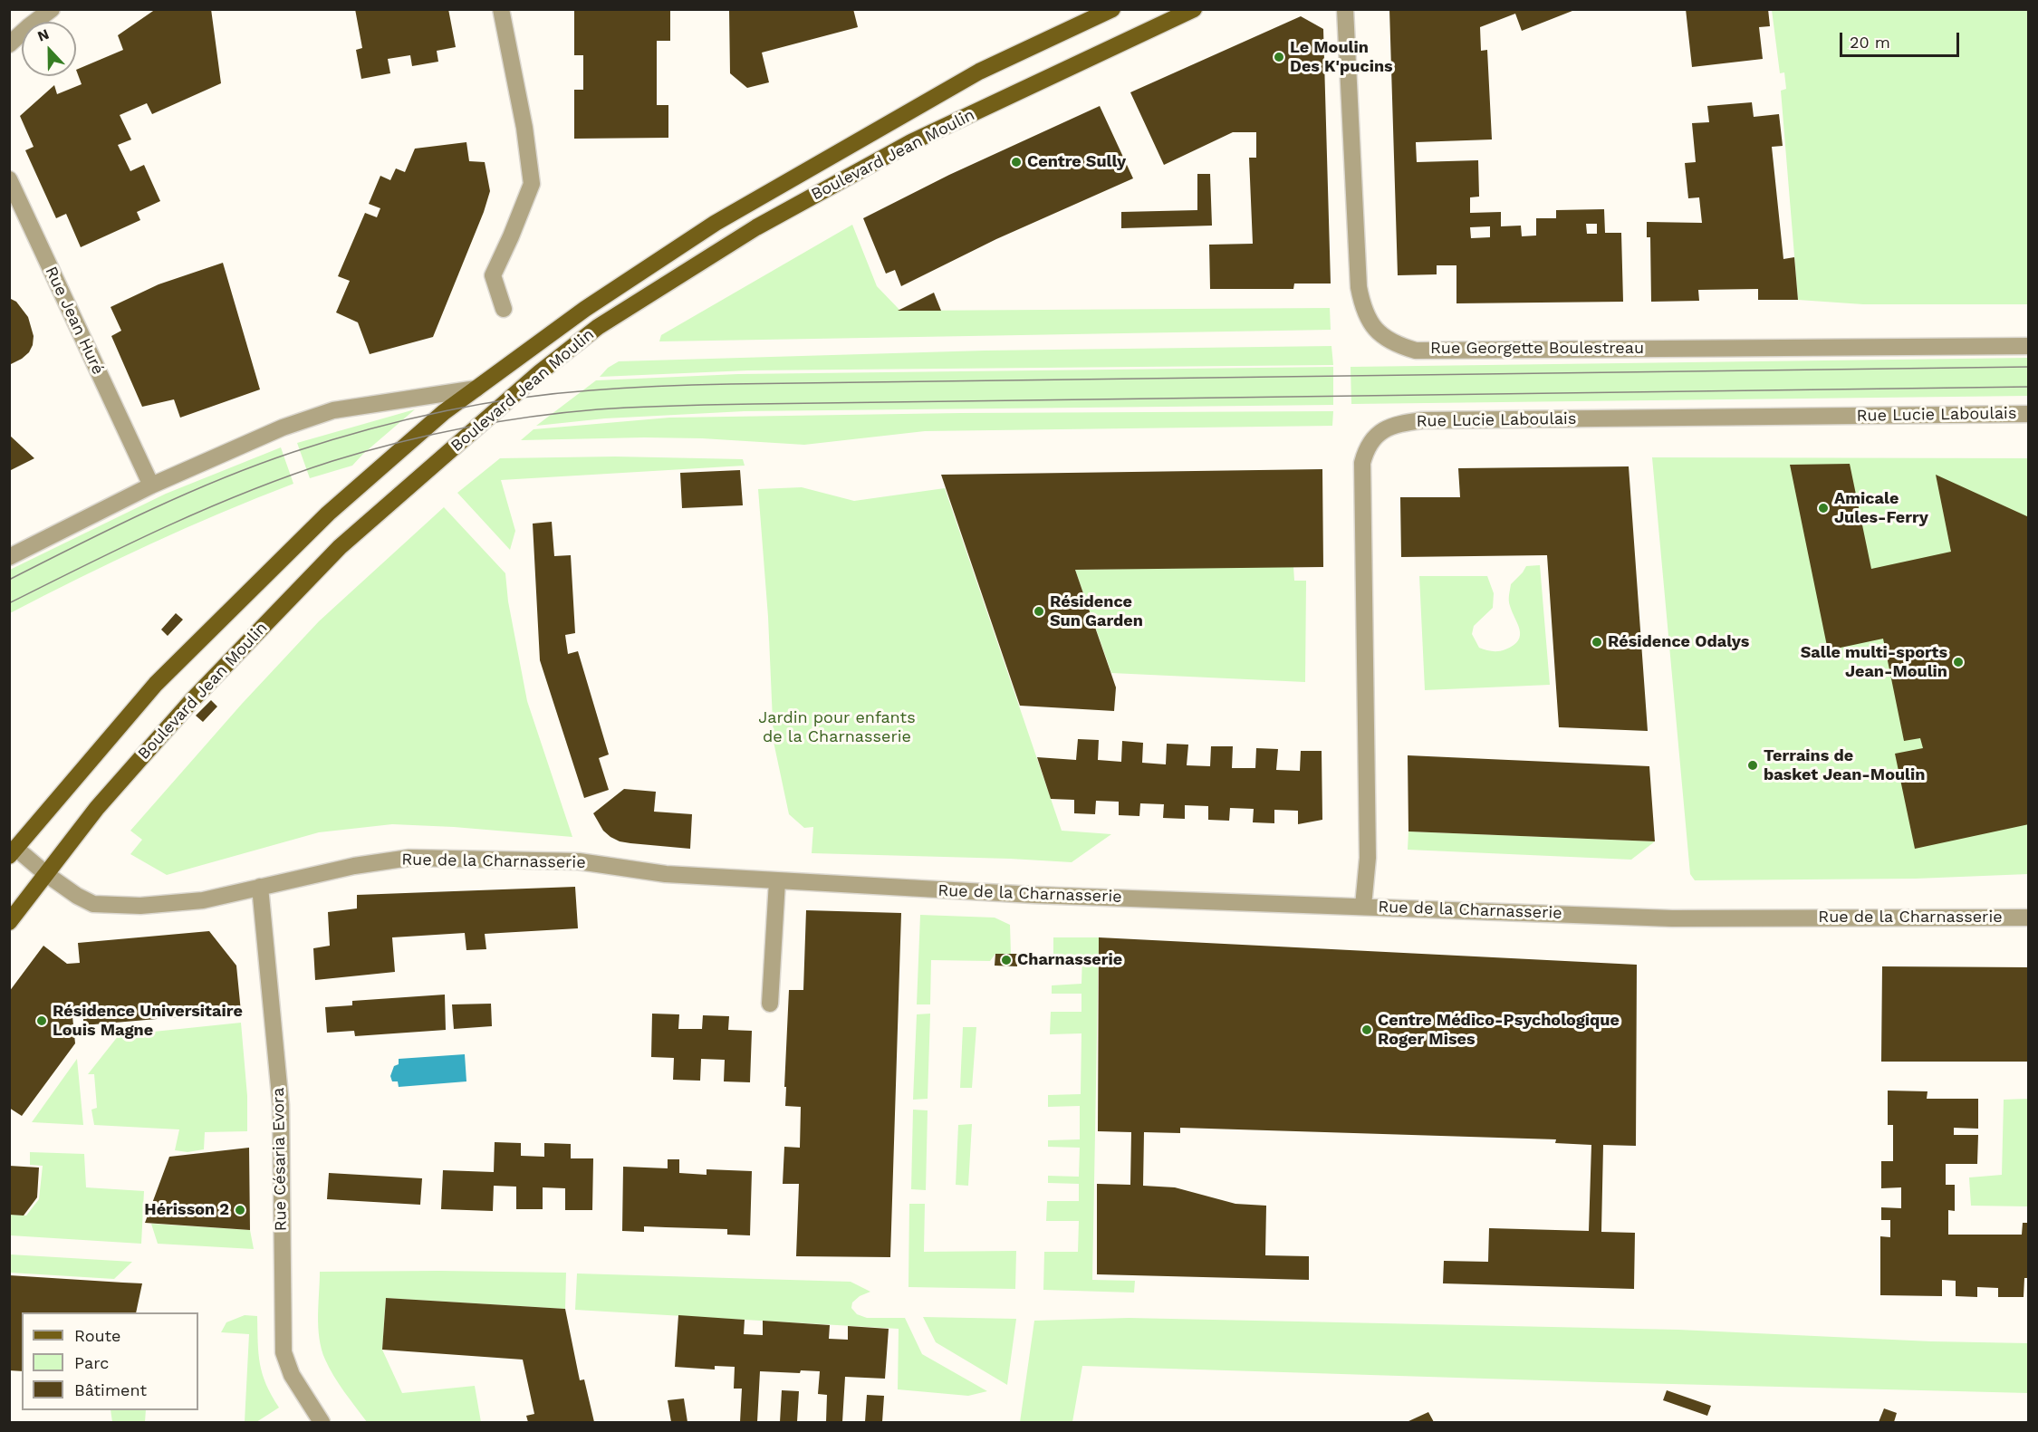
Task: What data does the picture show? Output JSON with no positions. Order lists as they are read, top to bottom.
{
  "streets": {
    "main road": ["Boulevard Jean Moulin"],
    "street": [
      "Rue Jean Huré",
      "Rue Georgette Boulestreau",
      "Rue Lucie Laboulais",
      "Rue de la Charnasserie",
      "Rue Césaria Evora"
    ]
  },
  "crossings": [
    ["Boulevard Jean Moulin", "Rue de la Charnasserie"],
    ["Rue Lucie Laboulais", "Rue de la Charnasserie"],
    ["Rue de la Charnasserie", "Rue Césaria Evora"]
  ],
  "parks": ["Jardin pour enfants de la Charnasserie"],
  "places": [
    "Le Moulin Des K'pucins",
    "Centre Sully",
    "Amicale Jules-Ferry",
    "Résidence Sun Garden",
    "Résidence Odalys",
    "Salle multi-sports Jean-Moulin",
    "Terrains de basket Jean-Moulin",
    "Charnasserie",
    "Résidence Universitaire Louis Magne",
    "Centre Médico-Psychologique Roger Mises",
    "Hérisson 2"
  ],
  "legend": ["Route", "Parc", "Bâtiment"],
  "scale_bar": "20 m",
  "north": "top"
}
